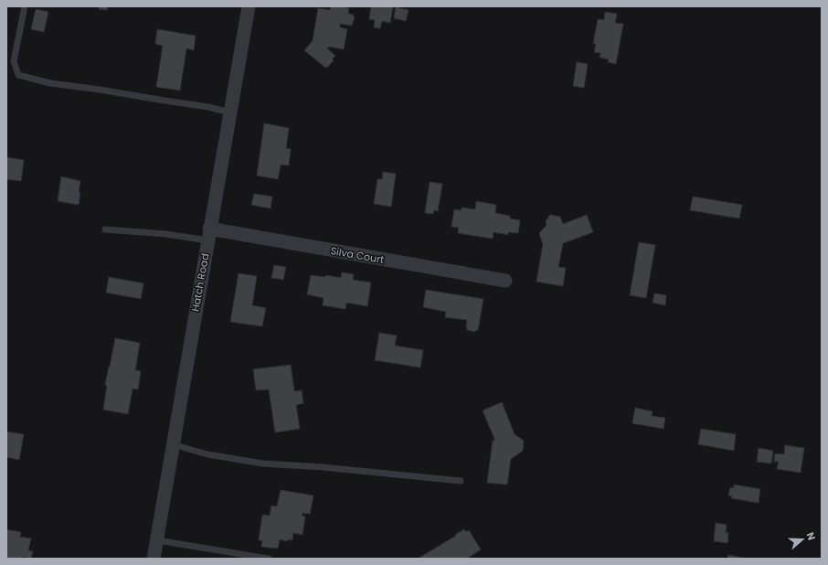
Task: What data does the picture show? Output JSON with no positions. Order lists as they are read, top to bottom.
{
  "streets": {
    "street": ["Silva Court", "Hatch Road"]
  },
  "crossings": [
    ["Silva Court", "Hatch Road"]
  ],
  "north": "right"
}
